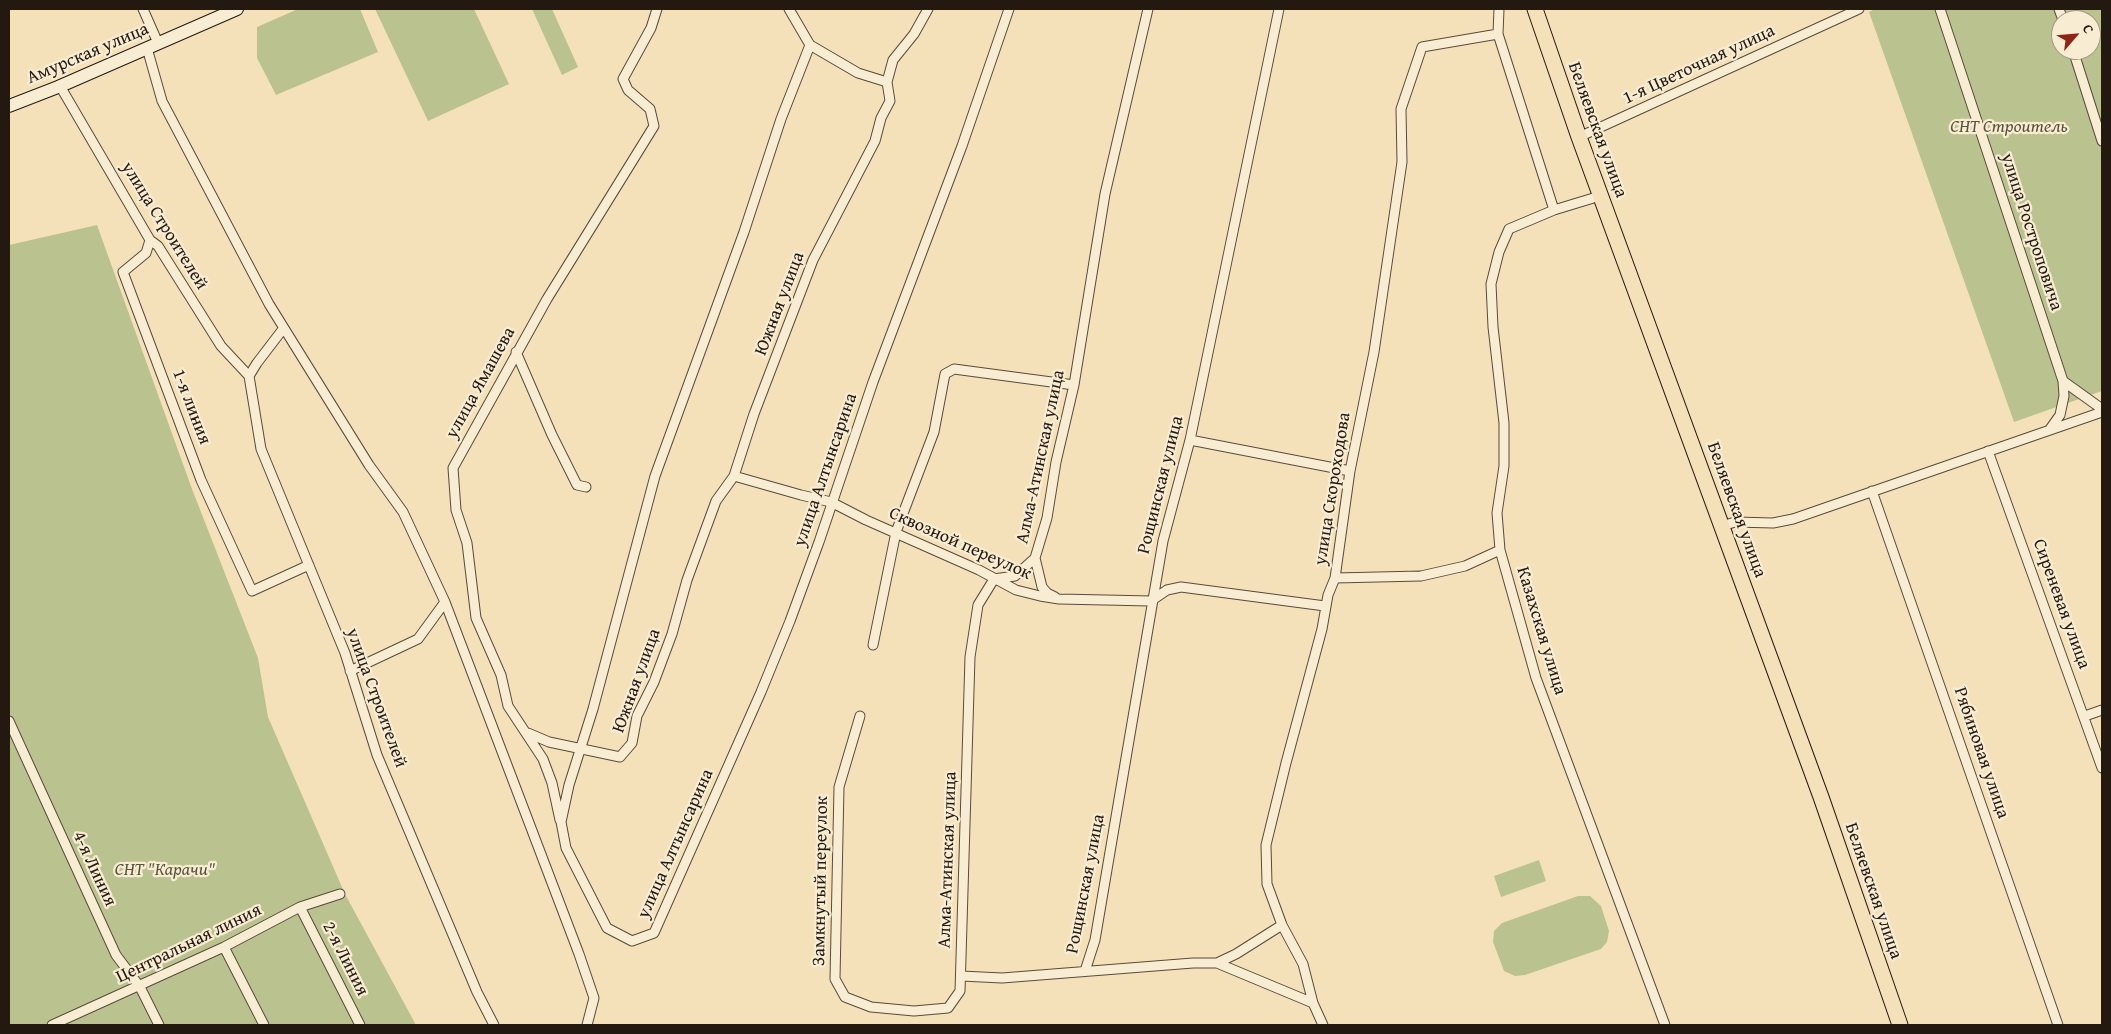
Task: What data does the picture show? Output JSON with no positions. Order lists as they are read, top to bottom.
{
  "streets": {
    "main road": ["Беляевская улица"],
    "street": [
      "Амурская улица",
      "1-я Цветочная улица",
      "улица Строителей",
      "улица Ростроповича",
      "Южная улица",
      "улица Ямашева",
      "1-я линия",
      "Алма-Атинская улица",
      "улица Алтынсарина",
      "Рощинская улица",
      "улица Скороходова",
      "Сквозной переулок",
      "Сиреневая улица",
      "Казахская улица",
      "Рябиновая улица",
      "4-я Линия",
      "Замкнутый переулок",
      "Центральная линия",
      "2-я Линия"
    ]
  },
  "crossings": [
    ["Амурская улица", "улица Строителей"],
    ["1-я Цветочная улица", "Беляевская улица"],
    ["улица Строителей", "1-я линия"],
    ["Южная улица", "Сквозной переулок"],
    ["улица Ямашева", "улица Алтынсарина"],
    ["Алма-Атинская улица", "Сквозной переулок"],
    ["Алма-Атинская улица", "Замкнутый переулок"],
    ["улица Алтынсарина", "Сквозной переулок"],
    ["Рощинская улица", "Сквозной переулок"],
    ["4-я Линия", "Центральная линия"],
    ["Центральная линия", "2-я Линия"]
  ],
  "parks": ["СНТ Строитель", "СНТ \"Карачи\""],
  "north": "top right"
}
